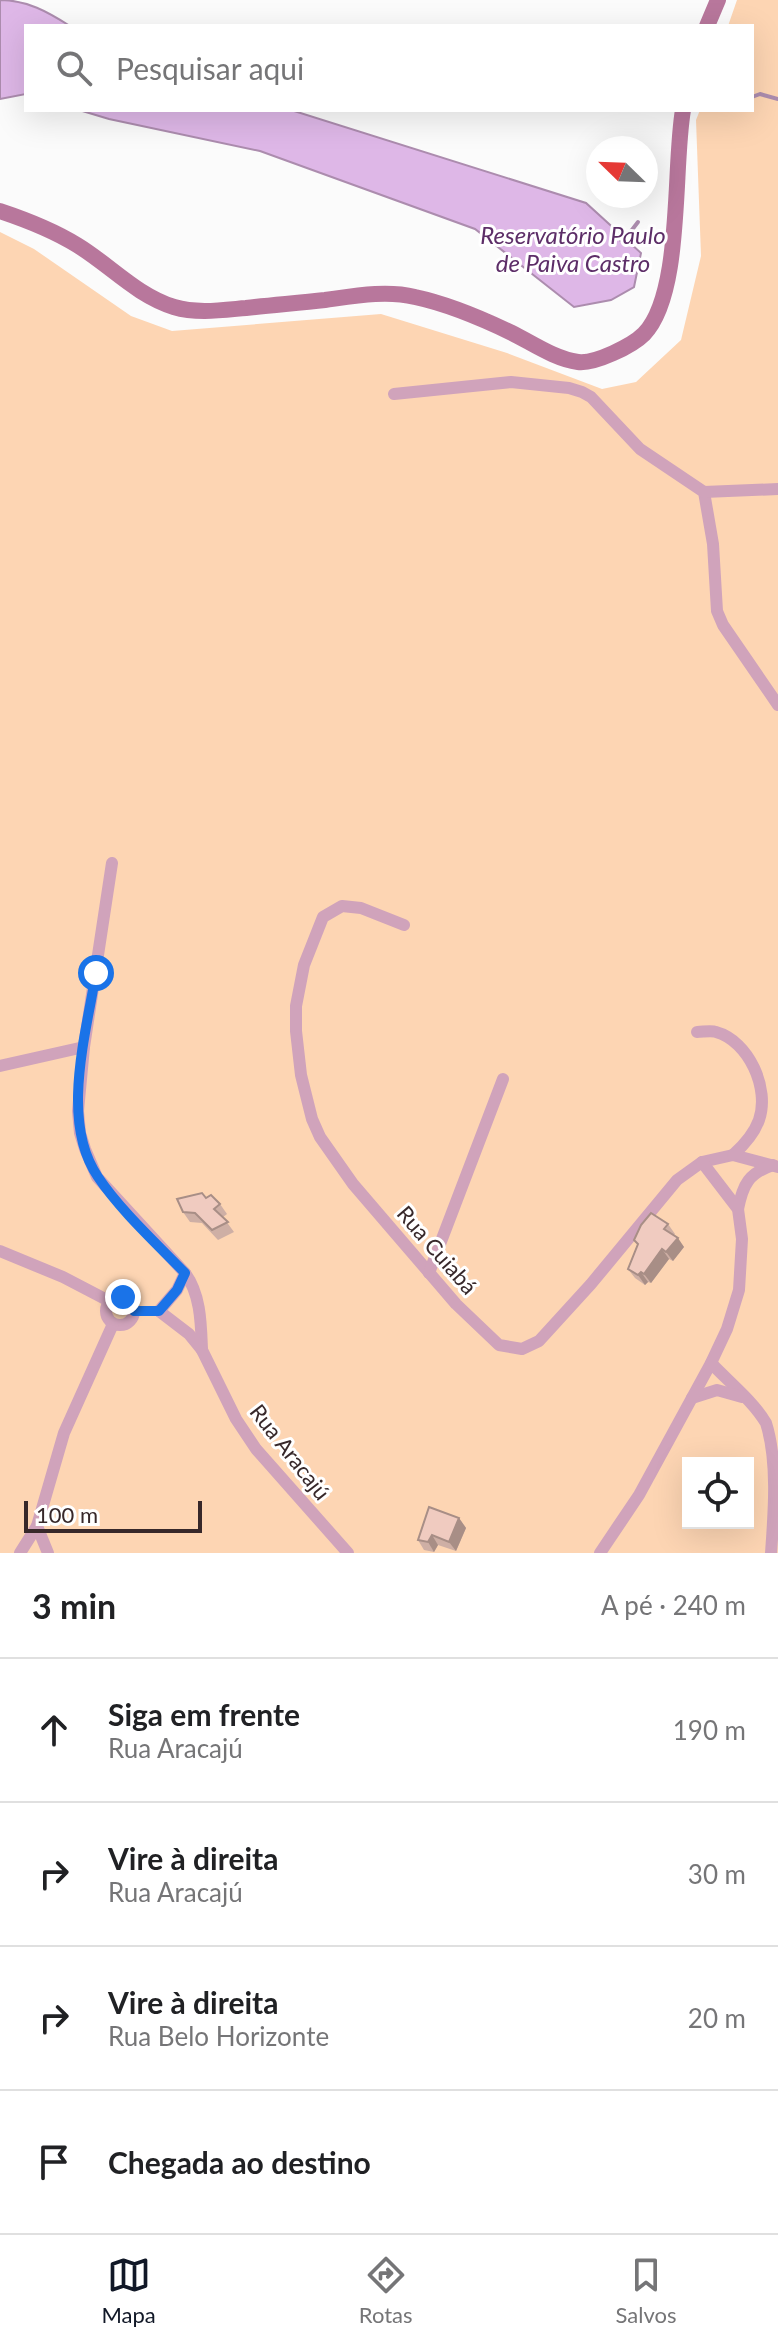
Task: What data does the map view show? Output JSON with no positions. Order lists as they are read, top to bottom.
{
  "streets": {
    "street": ["Rua Cuiabá", "Rua Aracajú"]
  },
  "water": ["Reservatório Paulo de Paiva Castro"],
  "scale_bar": "100 m",
  "north": "top left",
  "page": {
    "search": "Pesquisar aqui",
    "scale": "100 m",
    "heading": ["3 min", "A pé · 240 m"],
    "list": [
      ["Siga em frente", "Rua Aracajú", "190 m"],
      ["Vire à direita", "Rua Aracajú", "30 m"],
      ["Vire à direita", "Rua Belo Horizonte", "20 m"],
      "Chegada ao destino"
    ],
    "nav": ["Mapa", "Rotas", "Salvos"]
  }
}
